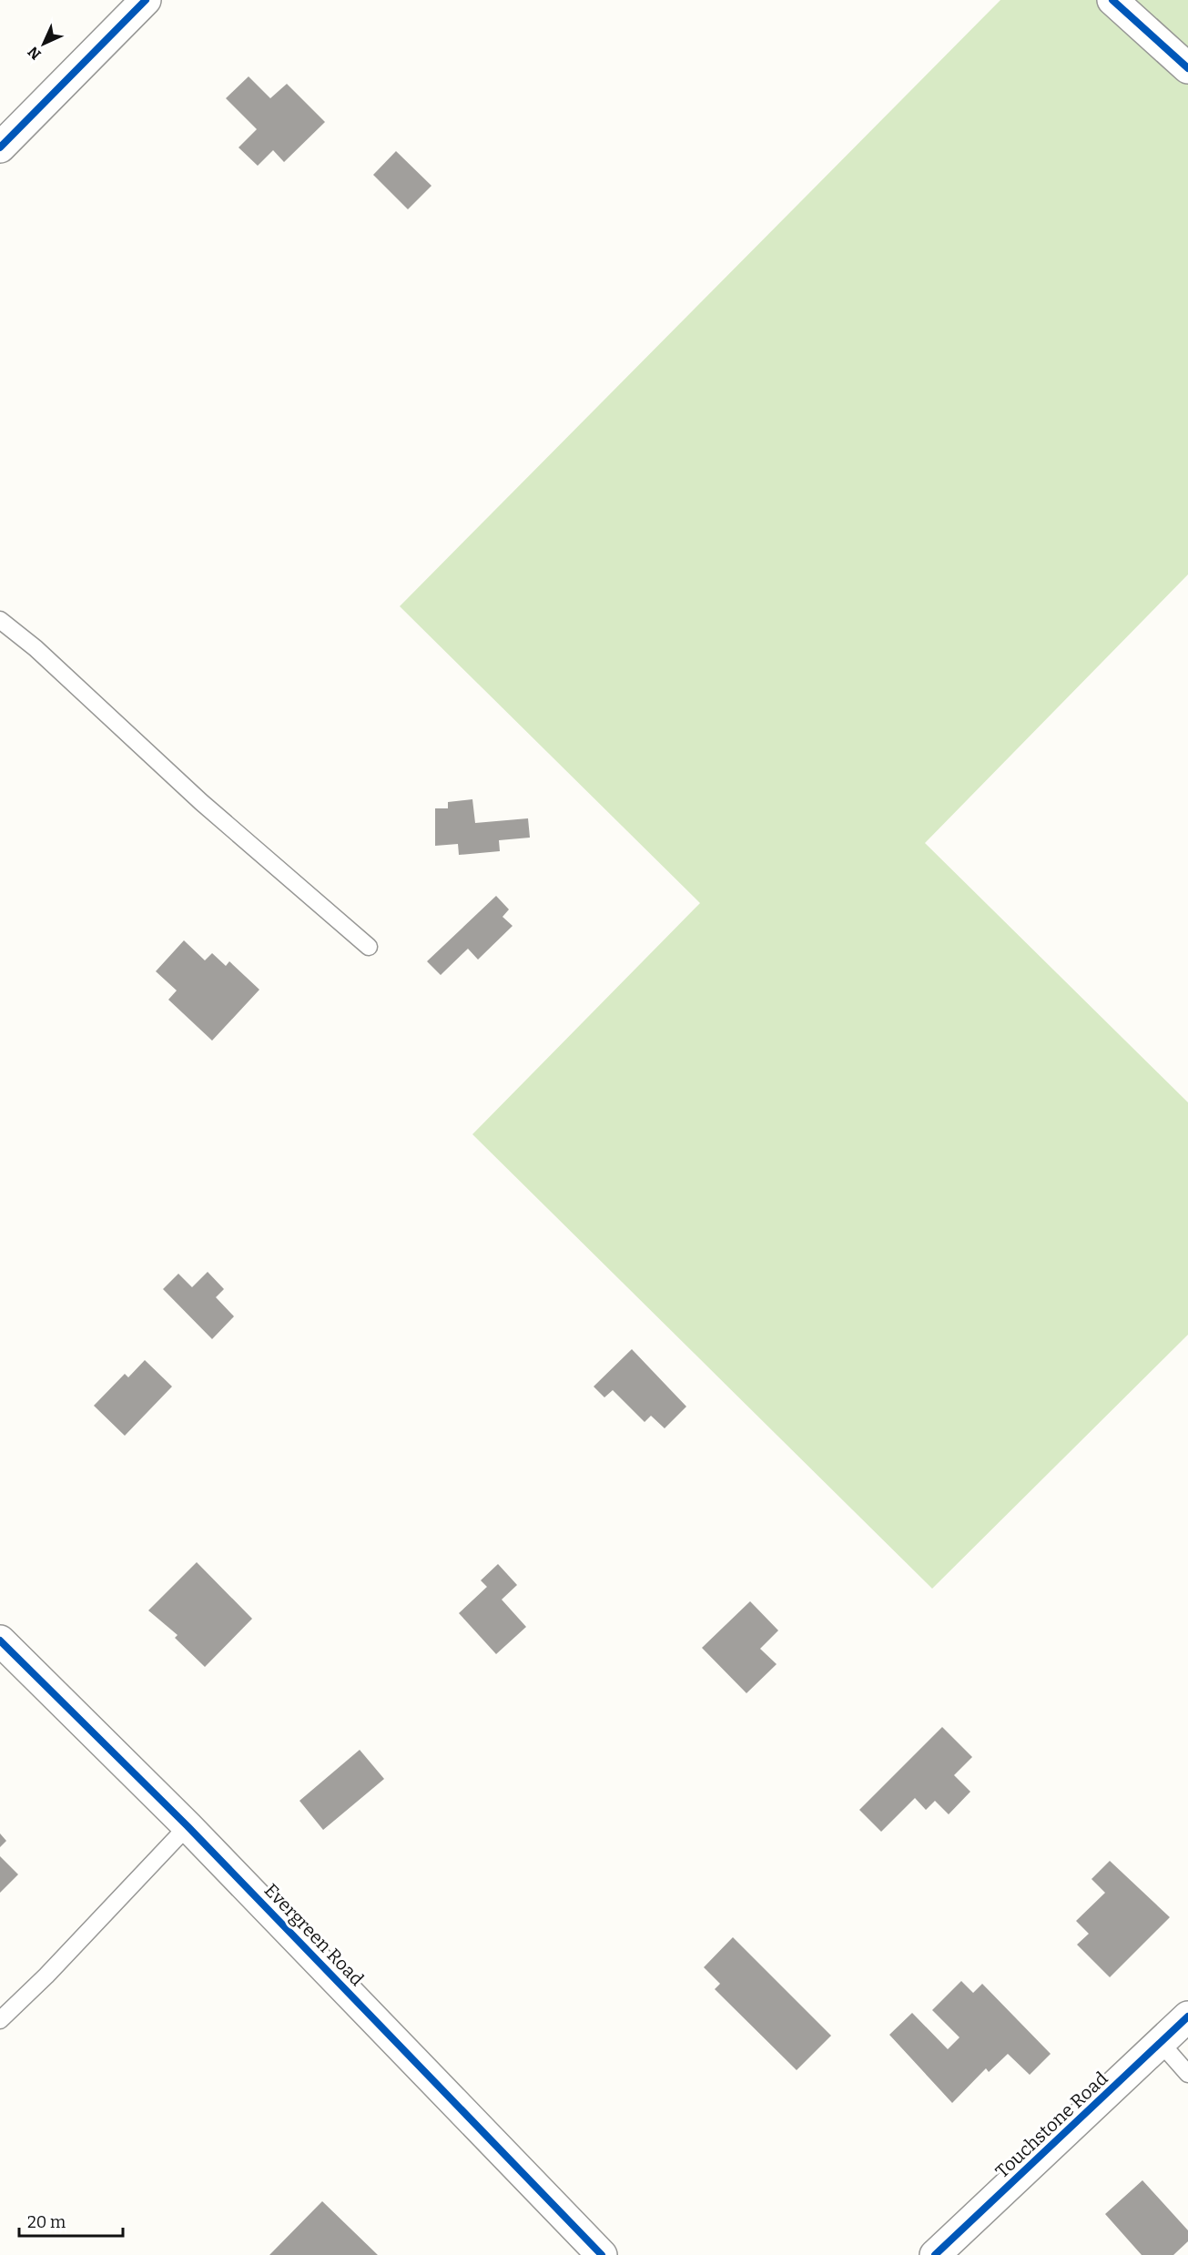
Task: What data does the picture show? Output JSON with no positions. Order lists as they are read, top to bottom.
{
  "streets": {
    "street": ["Evergreen Road", "Touchstone Road"]
  },
  "scale_bar": "20 m",
  "north": "bottom left"
}
